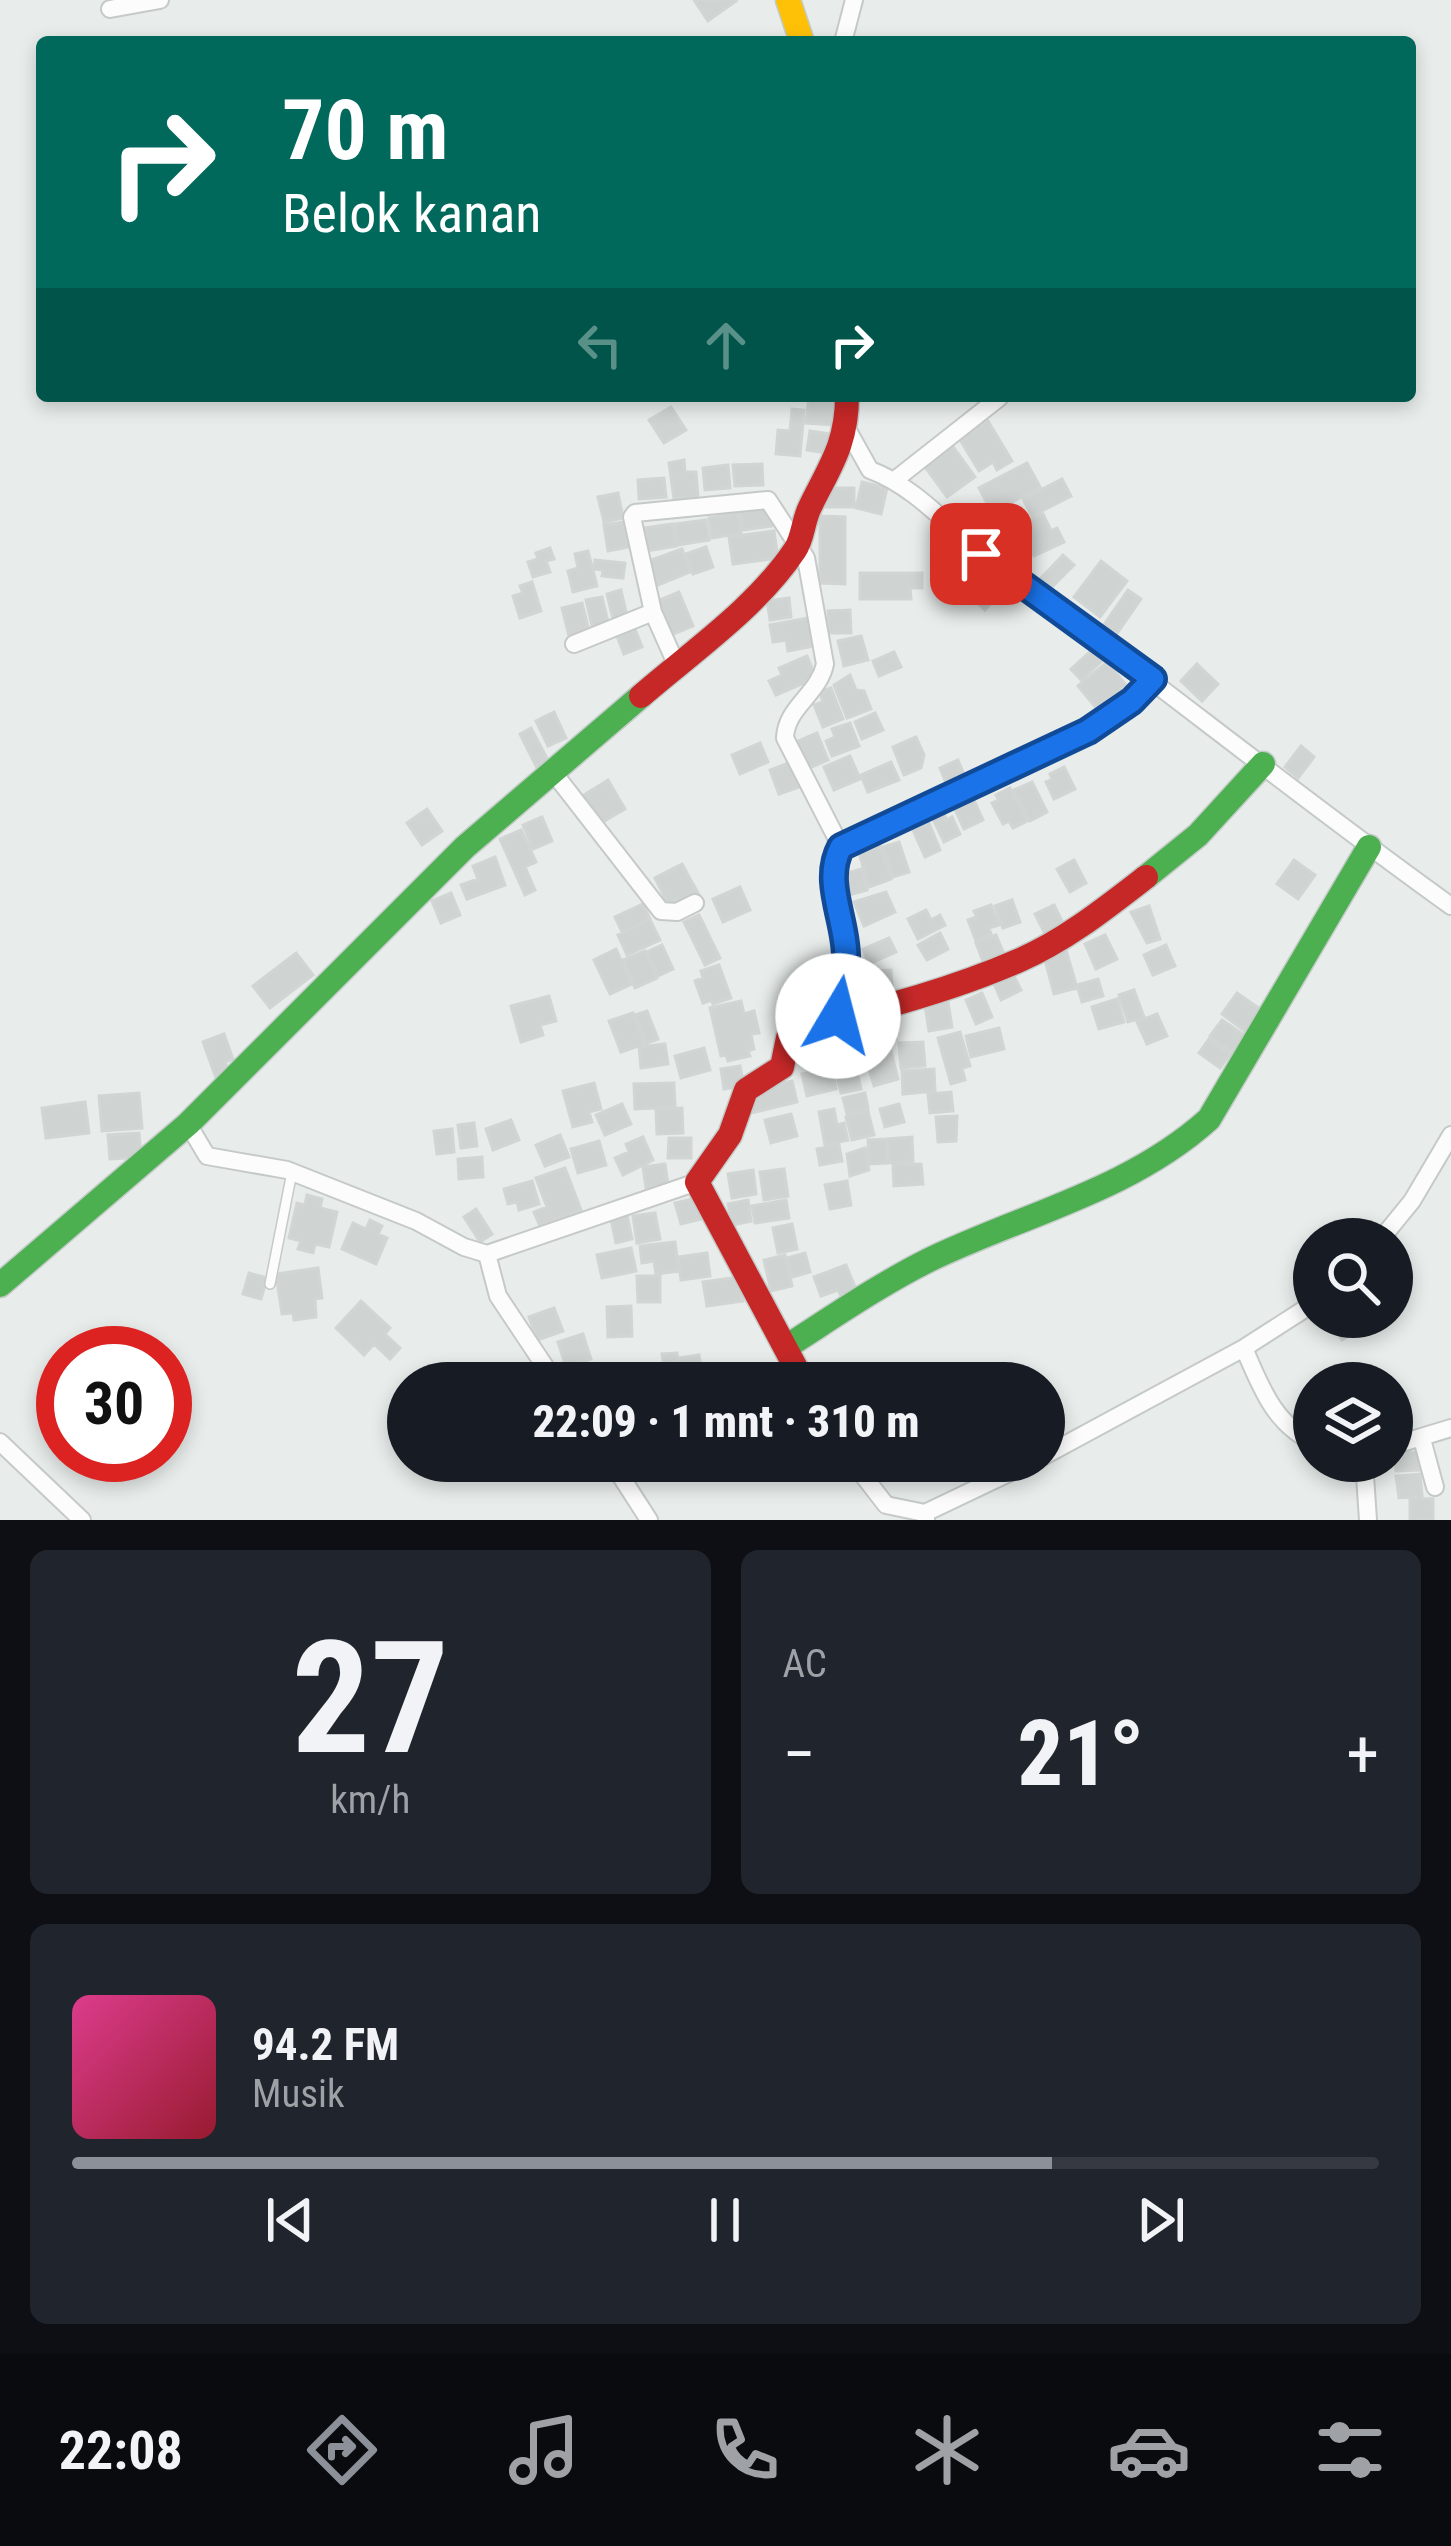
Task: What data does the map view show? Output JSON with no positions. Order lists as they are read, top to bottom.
{
  "page": {
    "turn": ["70 m", "Belok kanan"],
    "limit": "30",
    "trip": "22:09 · 1 mnt · 310 m",
    "tile": [
      ["27", "km/h"],
      "AC"
    ],
    "heat": ["−", "21°", "+"],
    "song": ["94.2 FM", "Musik"],
    "tabs": "22:08"
  }
}
